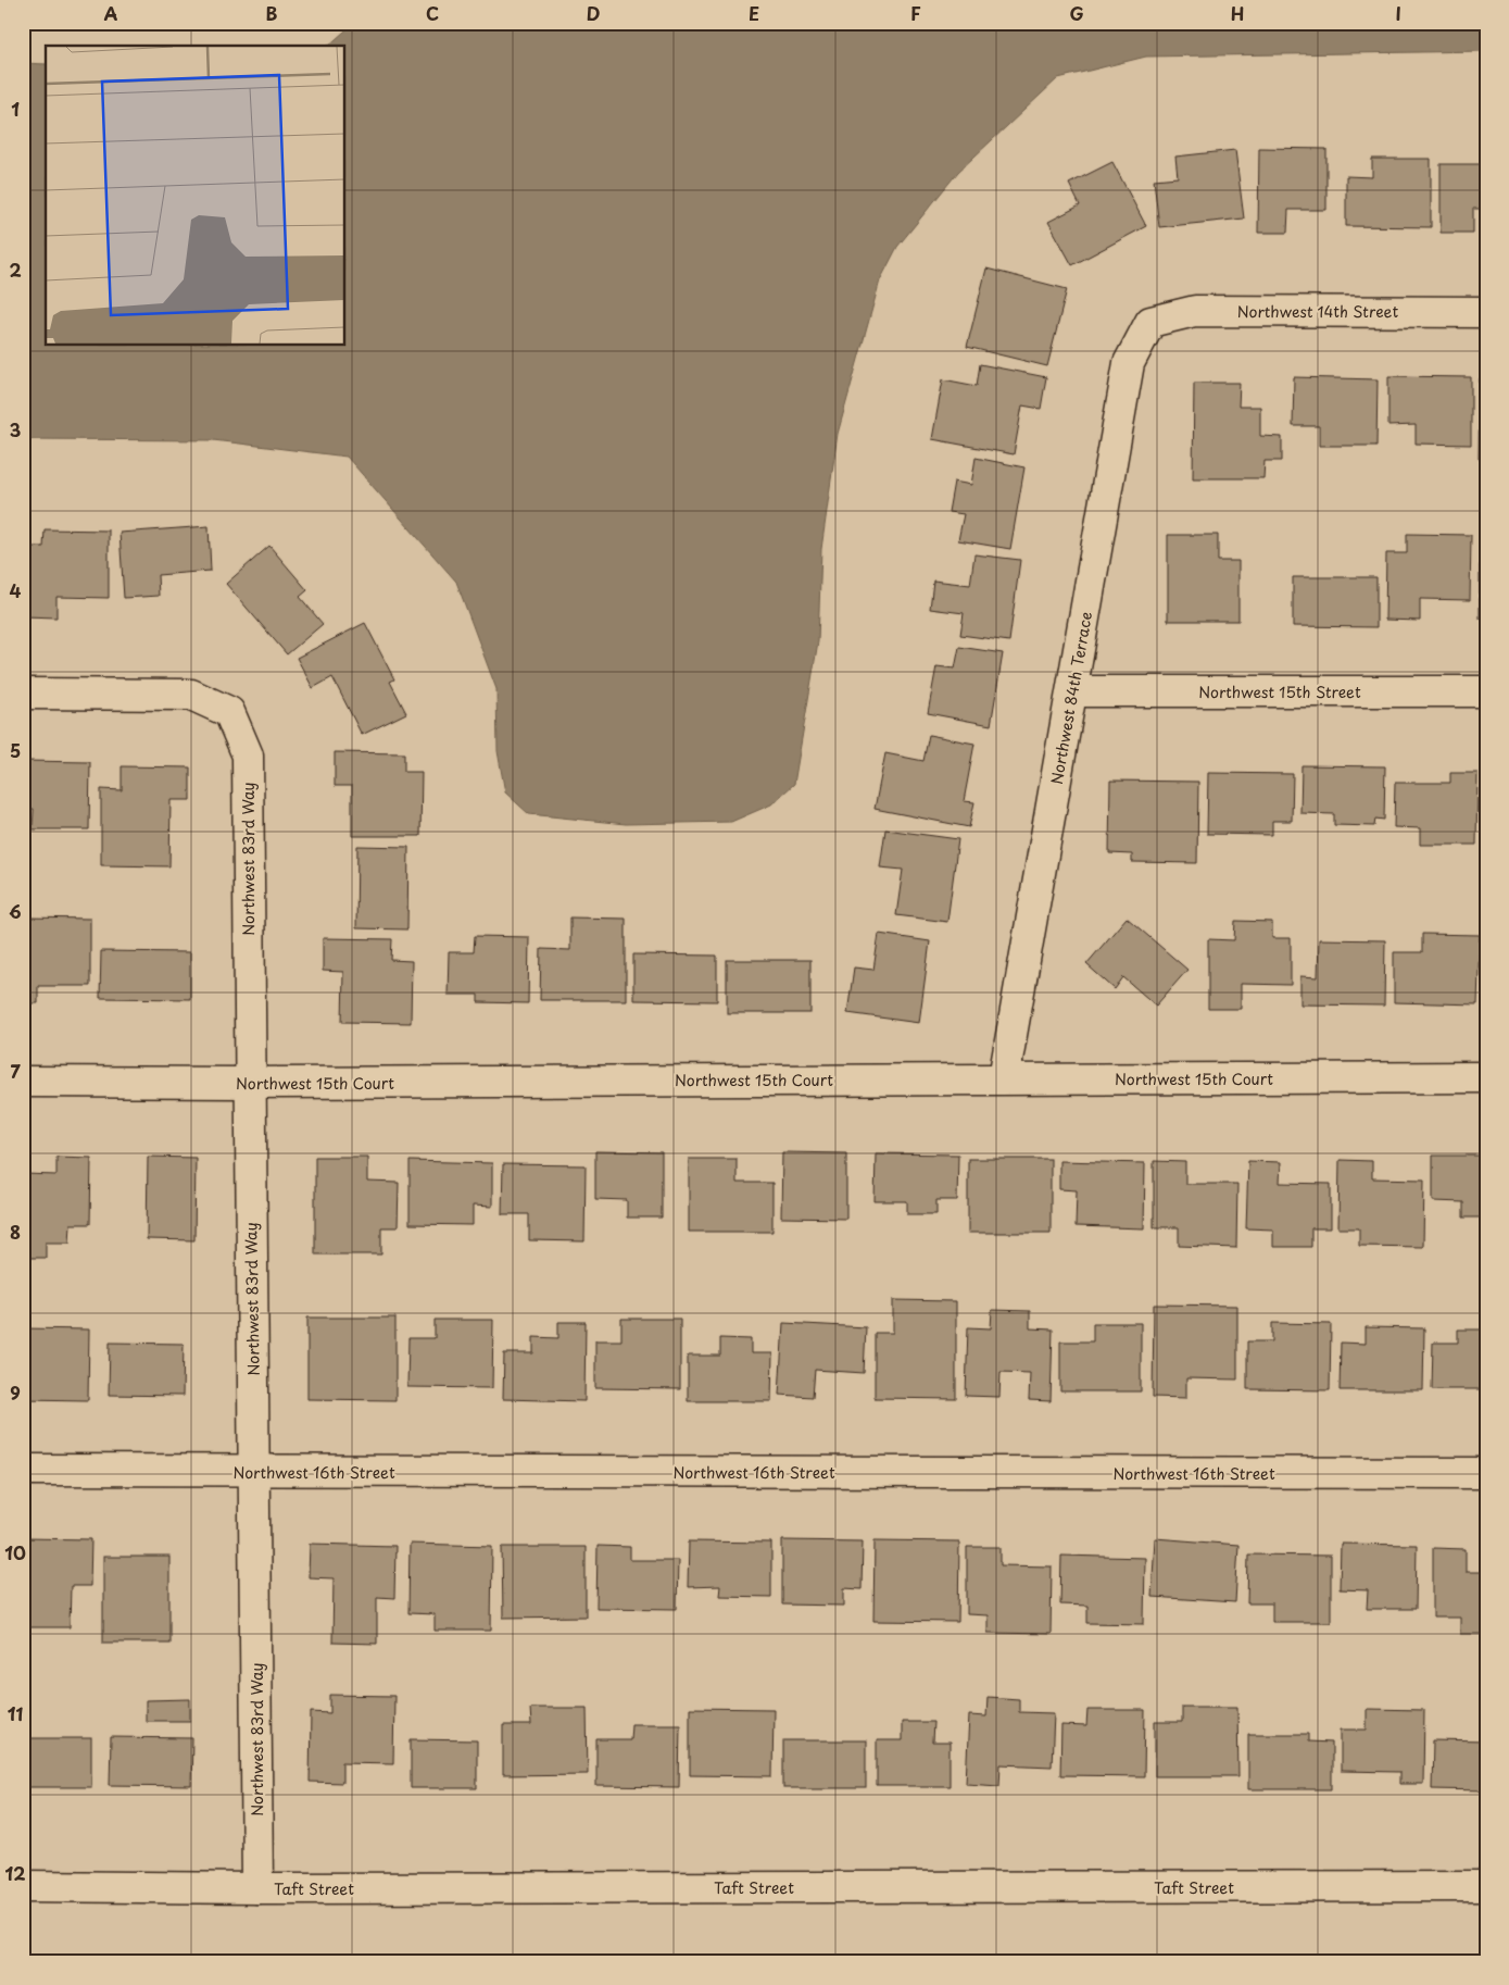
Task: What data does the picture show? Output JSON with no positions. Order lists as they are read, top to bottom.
{
  "streets": {
    "street": [
      "Northwest 14th Street",
      "Northwest 15th Street",
      "Northwest 84th Terrace",
      "Northwest 83rd Way",
      "Northwest 15th Court",
      "Northwest 16th Street",
      "Taft Street"
    ]
  },
  "crossings": [
    ["Northwest 14th Street", "Northwest 84th Terrace"],
    ["Northwest 15th Street", "Northwest 84th Terrace"],
    ["Northwest 84th Terrace", "Northwest 15th Court"],
    ["Northwest 83rd Way", "Northwest 15th Court"],
    ["Northwest 83rd Way", "Northwest 16th Street"],
    ["Northwest 83rd Way", "Taft Street"]
  ],
  "grid": {
    "columns": [
      "A",
      "B",
      "C",
      "D",
      "E",
      "F",
      "G",
      "H",
      "I"
    ],
    "rows": [
      "1",
      "2",
      "3",
      "4",
      "5",
      "6",
      "7",
      "8",
      "9",
      "10",
      "11",
      "12"
    ]
  }
}
